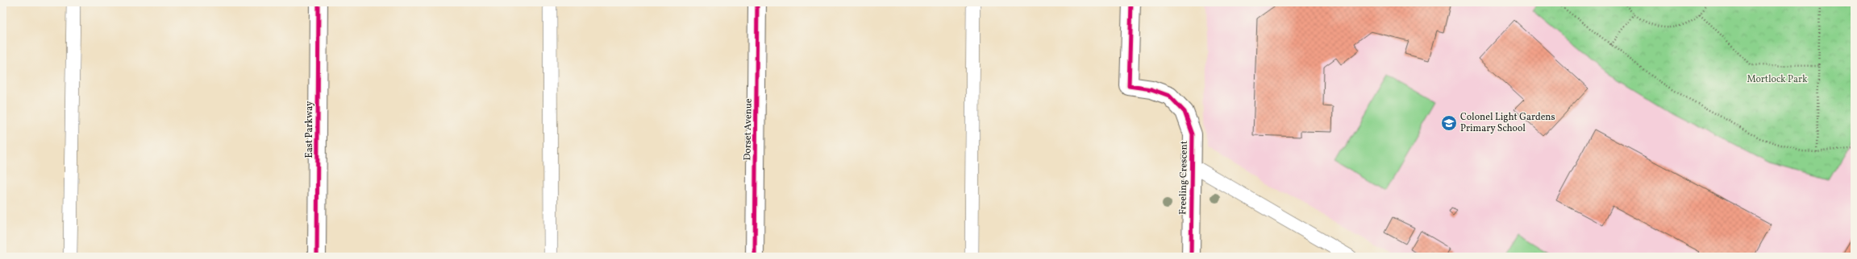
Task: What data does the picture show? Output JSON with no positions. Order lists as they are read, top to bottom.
{
  "streets": {
    "street": ["East Parkway", "Dorset Avenue", "Freeling Crescent"]
  },
  "parks": ["Mortlock Park"],
  "places": {
    "school or university": ["Colonel Light Gardens Primary School"]
  }
}
